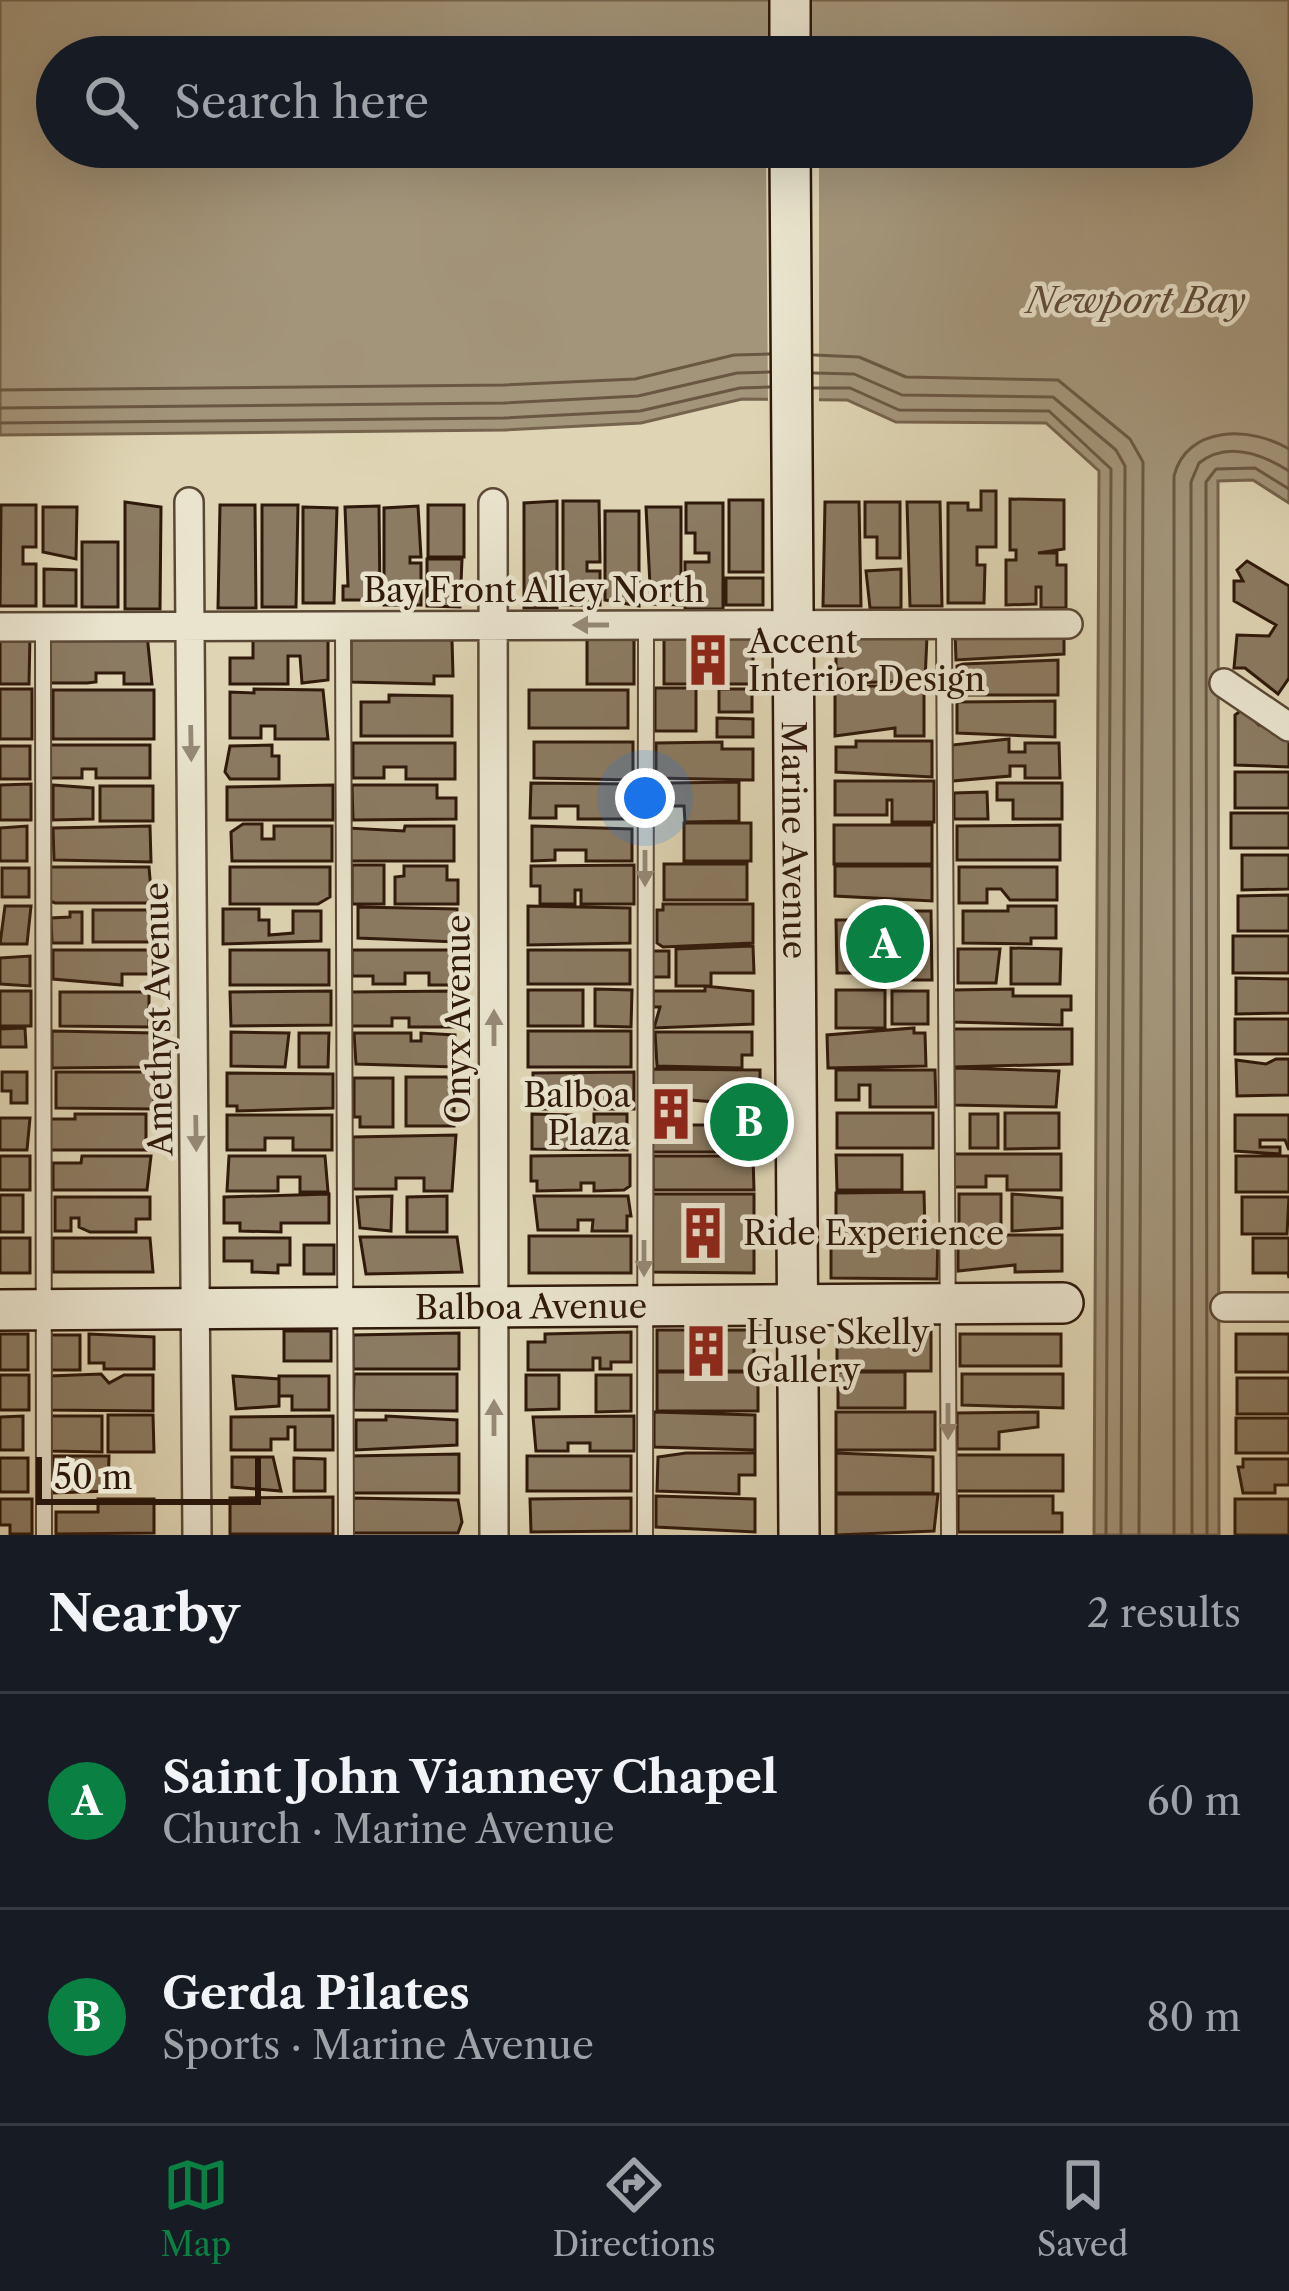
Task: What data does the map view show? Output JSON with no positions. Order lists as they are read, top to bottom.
{
  "streets": {
    "street": [
      "Bay Front Alley North",
      "Marine Avenue",
      "Amethyst Avenue",
      "Onyx Avenue",
      "Balboa Avenue"
    ]
  },
  "crossings": [
    ["Bay Front Alley North", "Marine Avenue"],
    ["Bay Front Alley North", "Amethyst Avenue"],
    ["Bay Front Alley North", "Onyx Avenue"],
    ["Marine Avenue", "Balboa Avenue"],
    ["Amethyst Avenue", "Balboa Avenue"],
    ["Onyx Avenue", "Balboa Avenue"]
  ],
  "one_way": ["Amethyst Avenue", "Onyx Avenue"],
  "water": ["Newport Bay"],
  "places": {
    "building": [
      "Accent Interior Design",
      "Balboa Plaza",
      "Ride Experience",
      "Huse Skelly Gallery"
    ]
  },
  "scale_bar": "50 m",
  "page": {
    "search": "Search here",
    "pins": ["A", "B"],
    "scale": "50 m",
    "heading": ["Nearby", "2 results"],
    "list": [
      {
        "mark": "A",
        "name": "Saint John Vianney Chapel",
        "note": "Church · Marine Avenue",
        "value": "60 m"
      },
      {
        "mark": "B",
        "name": "Gerda Pilates",
        "note": "Sports · Marine Avenue",
        "value": "80 m"
      }
    ],
    "nav": ["Map", "Directions", "Saved"]
  }
}
